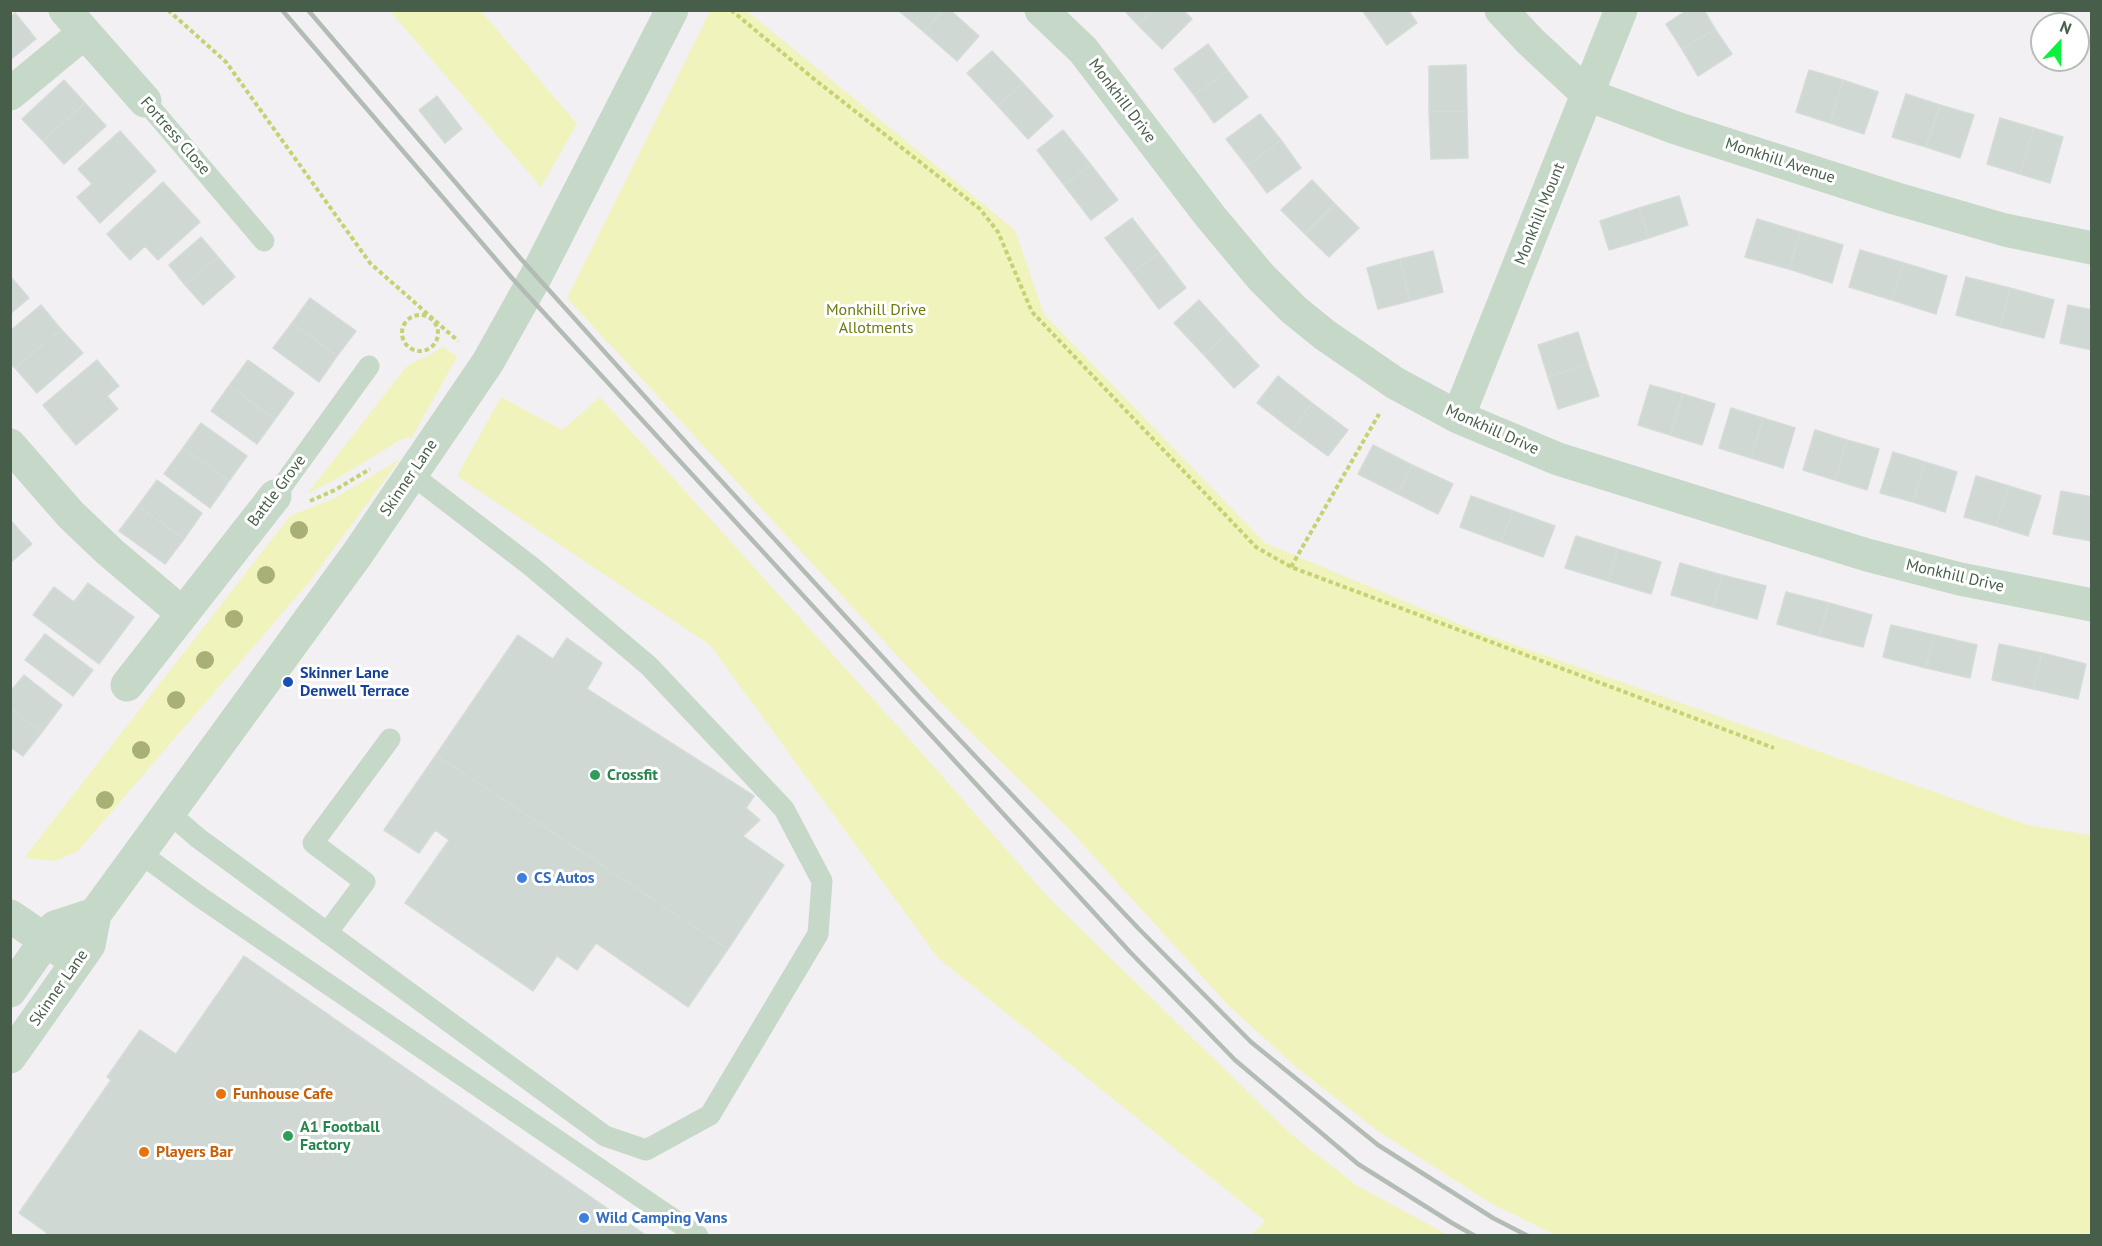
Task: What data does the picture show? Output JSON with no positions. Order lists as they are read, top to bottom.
{
  "streets": {
    "street": [
      "Monkhill Drive",
      "Fortress Close",
      "Monkhill Avenue",
      "Monkhill Mount",
      "Skinner Lane",
      "Battle Grove"
    ]
  },
  "crossings": [
    ["Monkhill Drive", "Monkhill Mount"],
    ["Monkhill Avenue", "Monkhill Mount"]
  ],
  "parks": ["Monkhill Drive Allotments"],
  "places": [
    "Skinner Lane Denwell Terrace",
    "Crossfit",
    "CS Autos",
    "Funhouse Cafe",
    "A1 Football Factory",
    "Players Bar",
    "Wild Camping Vans"
  ],
  "north": "top"
}
